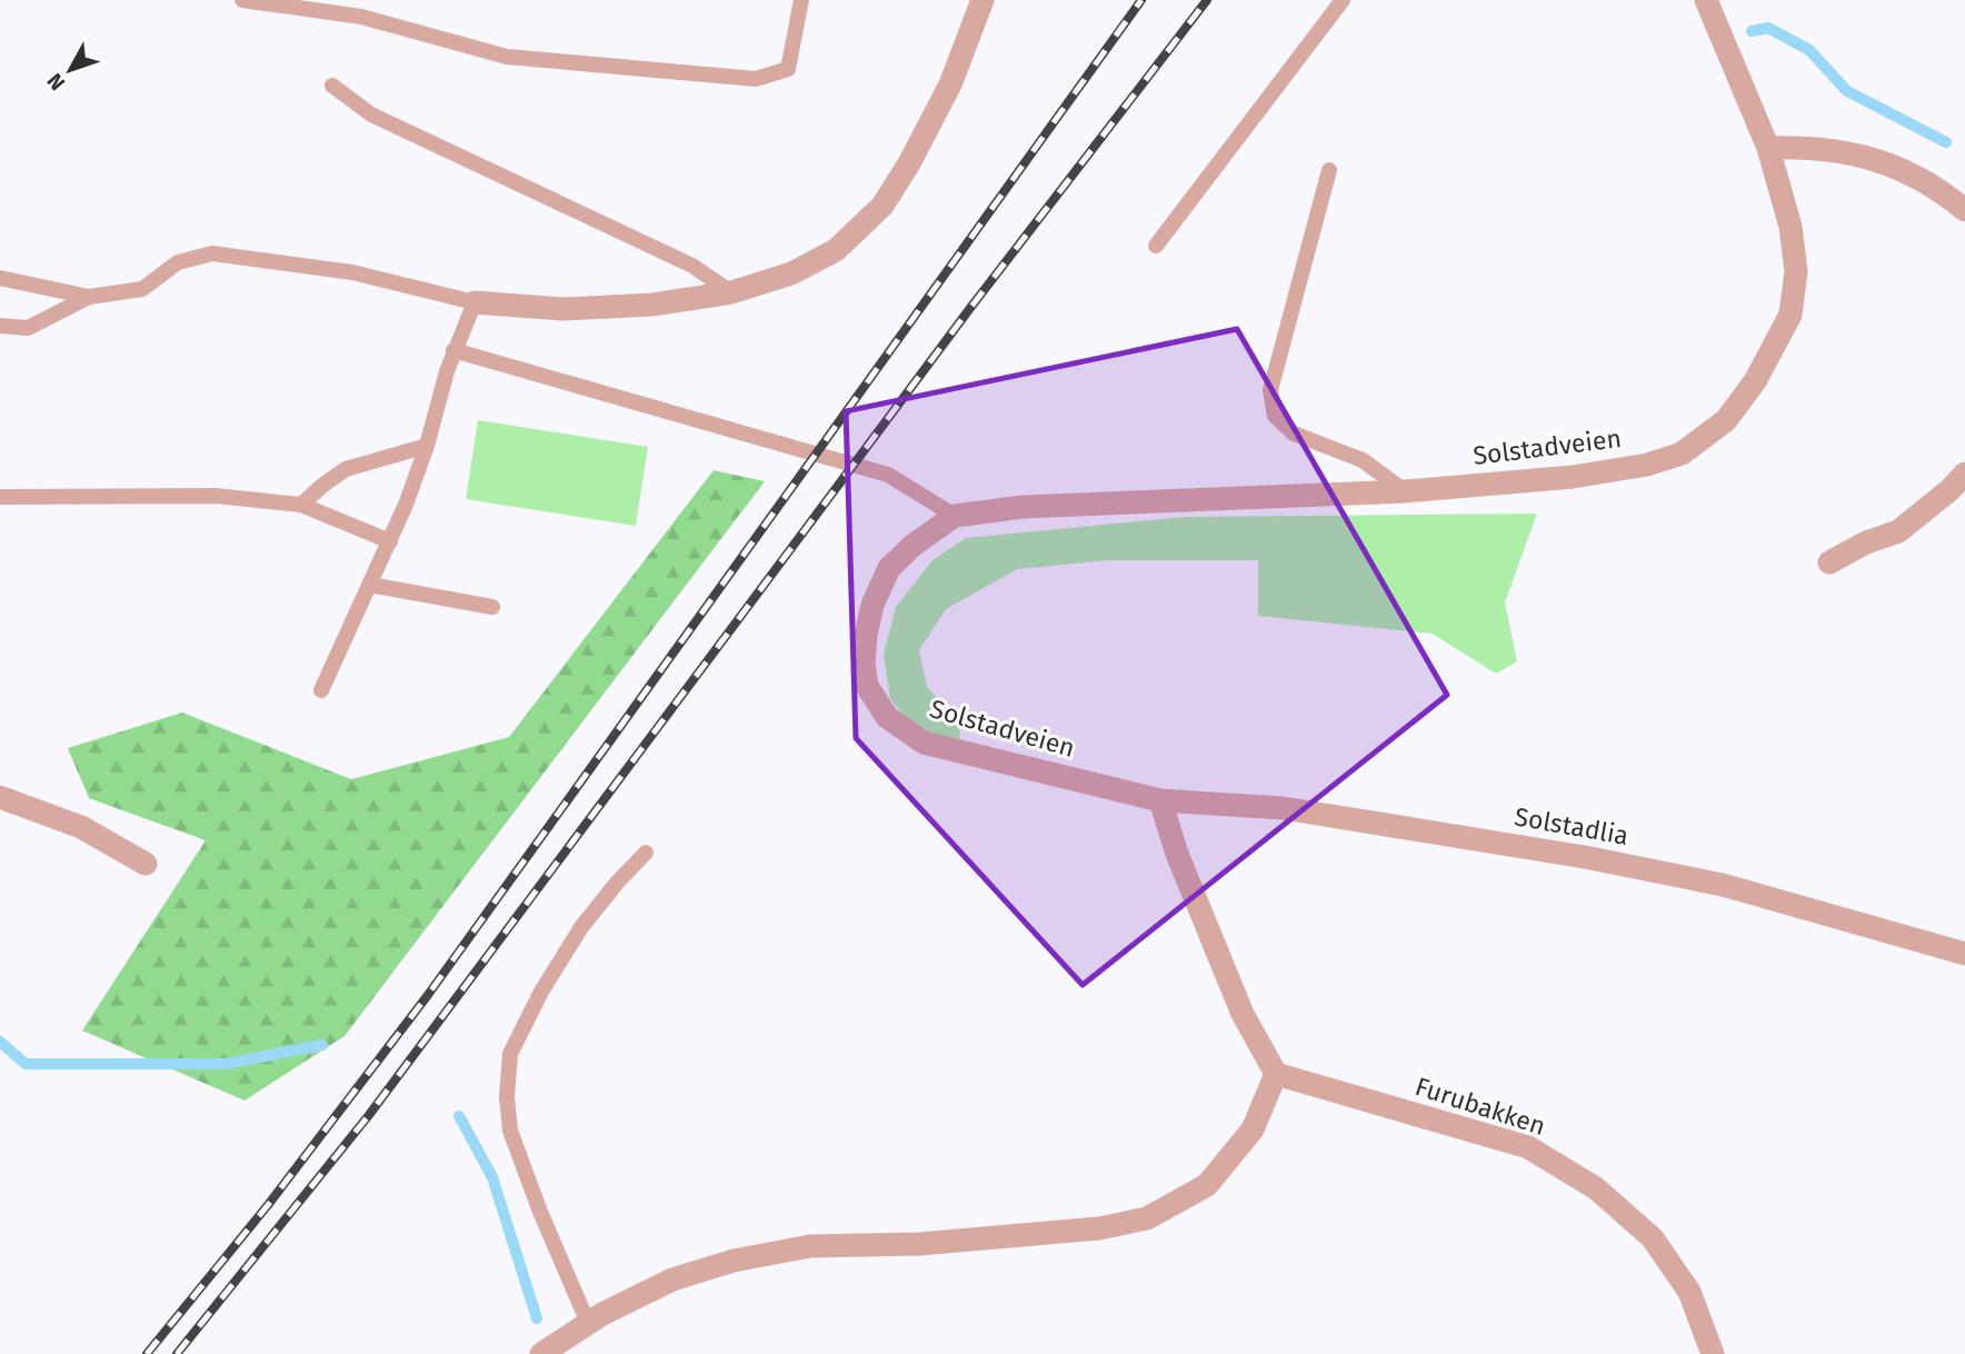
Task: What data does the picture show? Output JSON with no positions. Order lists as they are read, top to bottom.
{
  "streets": {
    "street": ["Solstadveien", "Solstadlia", "Furubakken"]
  },
  "crossings": [
    ["Solstadveien", "Solstadlia"]
  ],
  "north": "bottom left"
}
